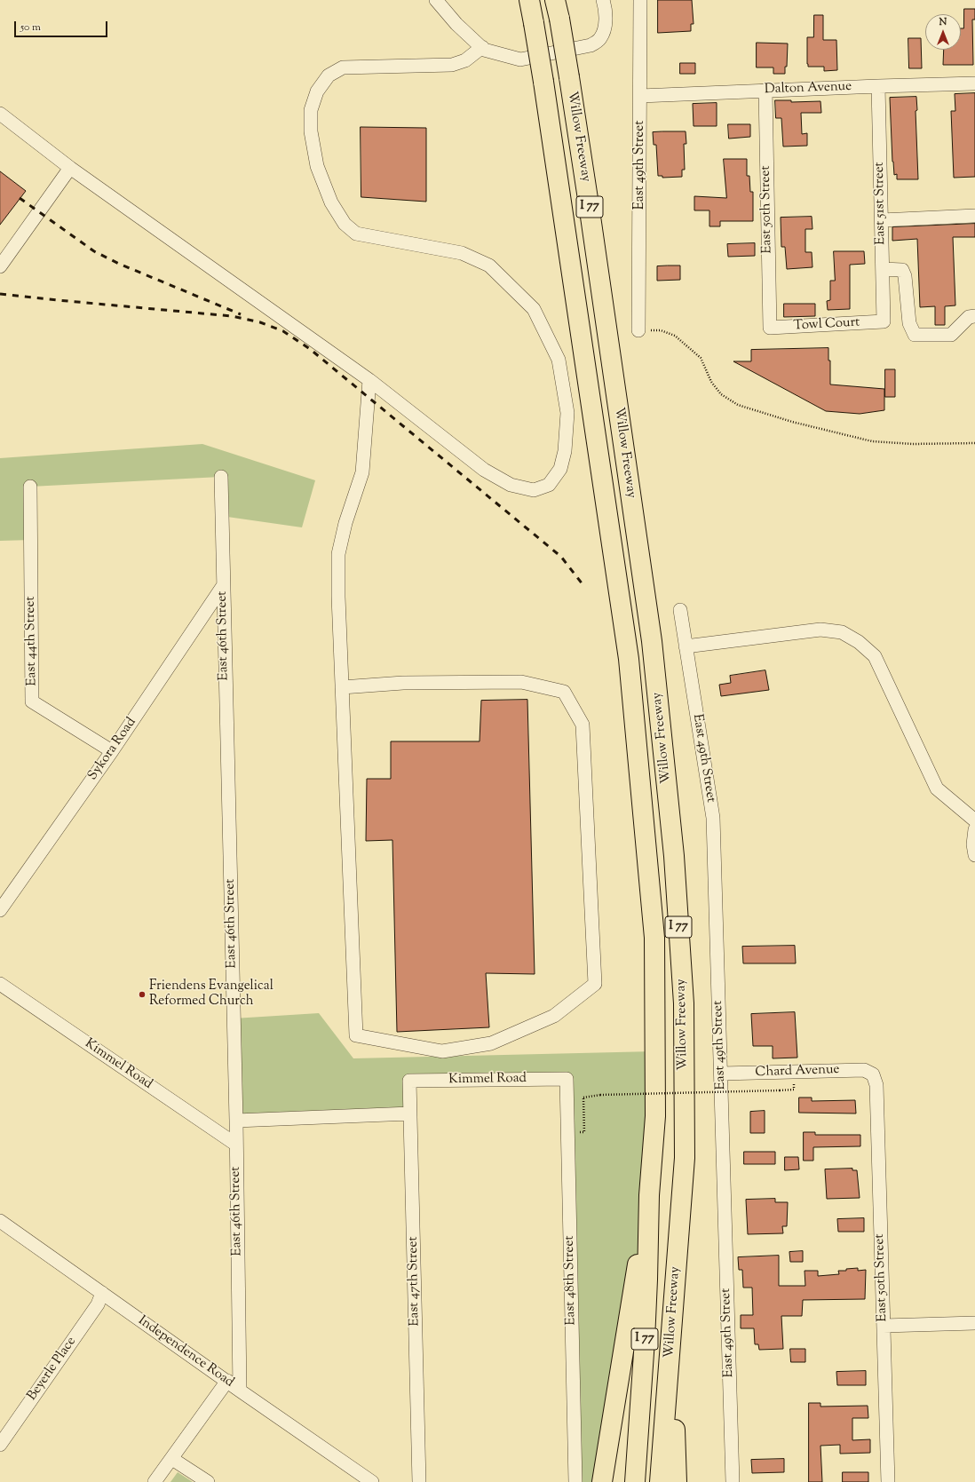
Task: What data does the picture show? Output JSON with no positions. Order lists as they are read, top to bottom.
{
  "streets": {
    "highway": ["Willow Freeway", "I 77"],
    "street": [
      "Dalton Avenue",
      "East 49th Street",
      "East 51st Street",
      "East 50th Street",
      "Towl Court",
      "East 46th Street",
      "East 44th Street",
      "Sykora Road",
      "Kimmel Road",
      "Chard Avenue",
      "East 48th Street",
      "East 47th Street",
      "Independence Road",
      "Beyerle Place"
    ]
  },
  "crossings": [
    ["Dalton Avenue", "East 49th Street"],
    ["Dalton Avenue", "East 51st Street"],
    ["Dalton Avenue", "East 50th Street"],
    ["East 49th Street", "Chard Avenue"],
    ["East 51st Street", "Towl Court"],
    ["East 50th Street", "Towl Court"],
    ["East 50th Street", "Chard Avenue"],
    ["East 46th Street", "Sykora Road"],
    ["East 46th Street", "Kimmel Road"],
    ["East 46th Street", "Independence Road"],
    ["East 44th Street", "Sykora Road"],
    ["Kimmel Road", "East 48th Street"],
    ["Kimmel Road", "East 47th Street"],
    ["Independence Road", "Beyerle Place"]
  ],
  "places": ["Friendens Evangelical Reformed Church"],
  "scale_bar": "50 m",
  "north": "top"
}
